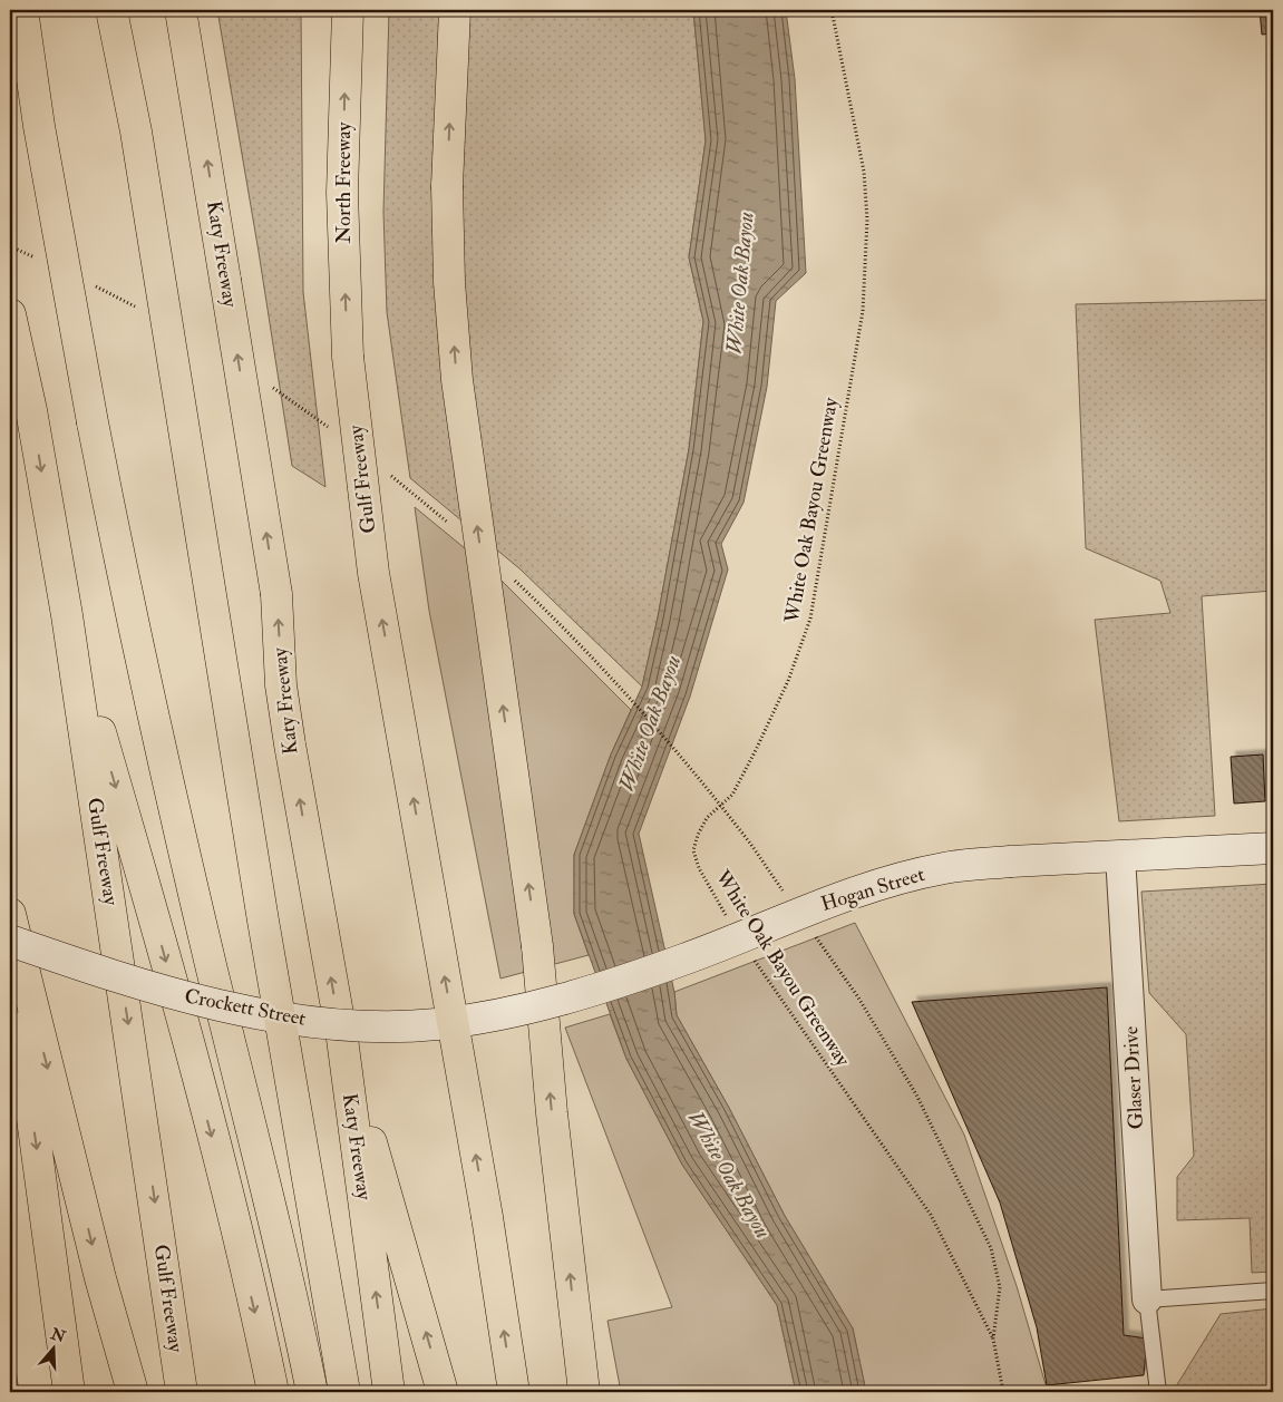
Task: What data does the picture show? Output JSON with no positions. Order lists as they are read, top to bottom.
{
  "streets": {
    "highway": ["North Freeway", "Katy Freeway", "Gulf Freeway"],
    "main road": ["Hogan Street", "Crockett Street"],
    "street": ["Glaser Drive"],
    "path": ["White Oak Bayou Greenway"]
  },
  "crossings": [
    ["North Freeway", "Gulf Freeway"],
    ["Hogan Street", "Crockett Street"],
    ["Hogan Street", "Glaser Drive"]
  ],
  "water": ["White Oak Bayou"],
  "north": "top"
}
